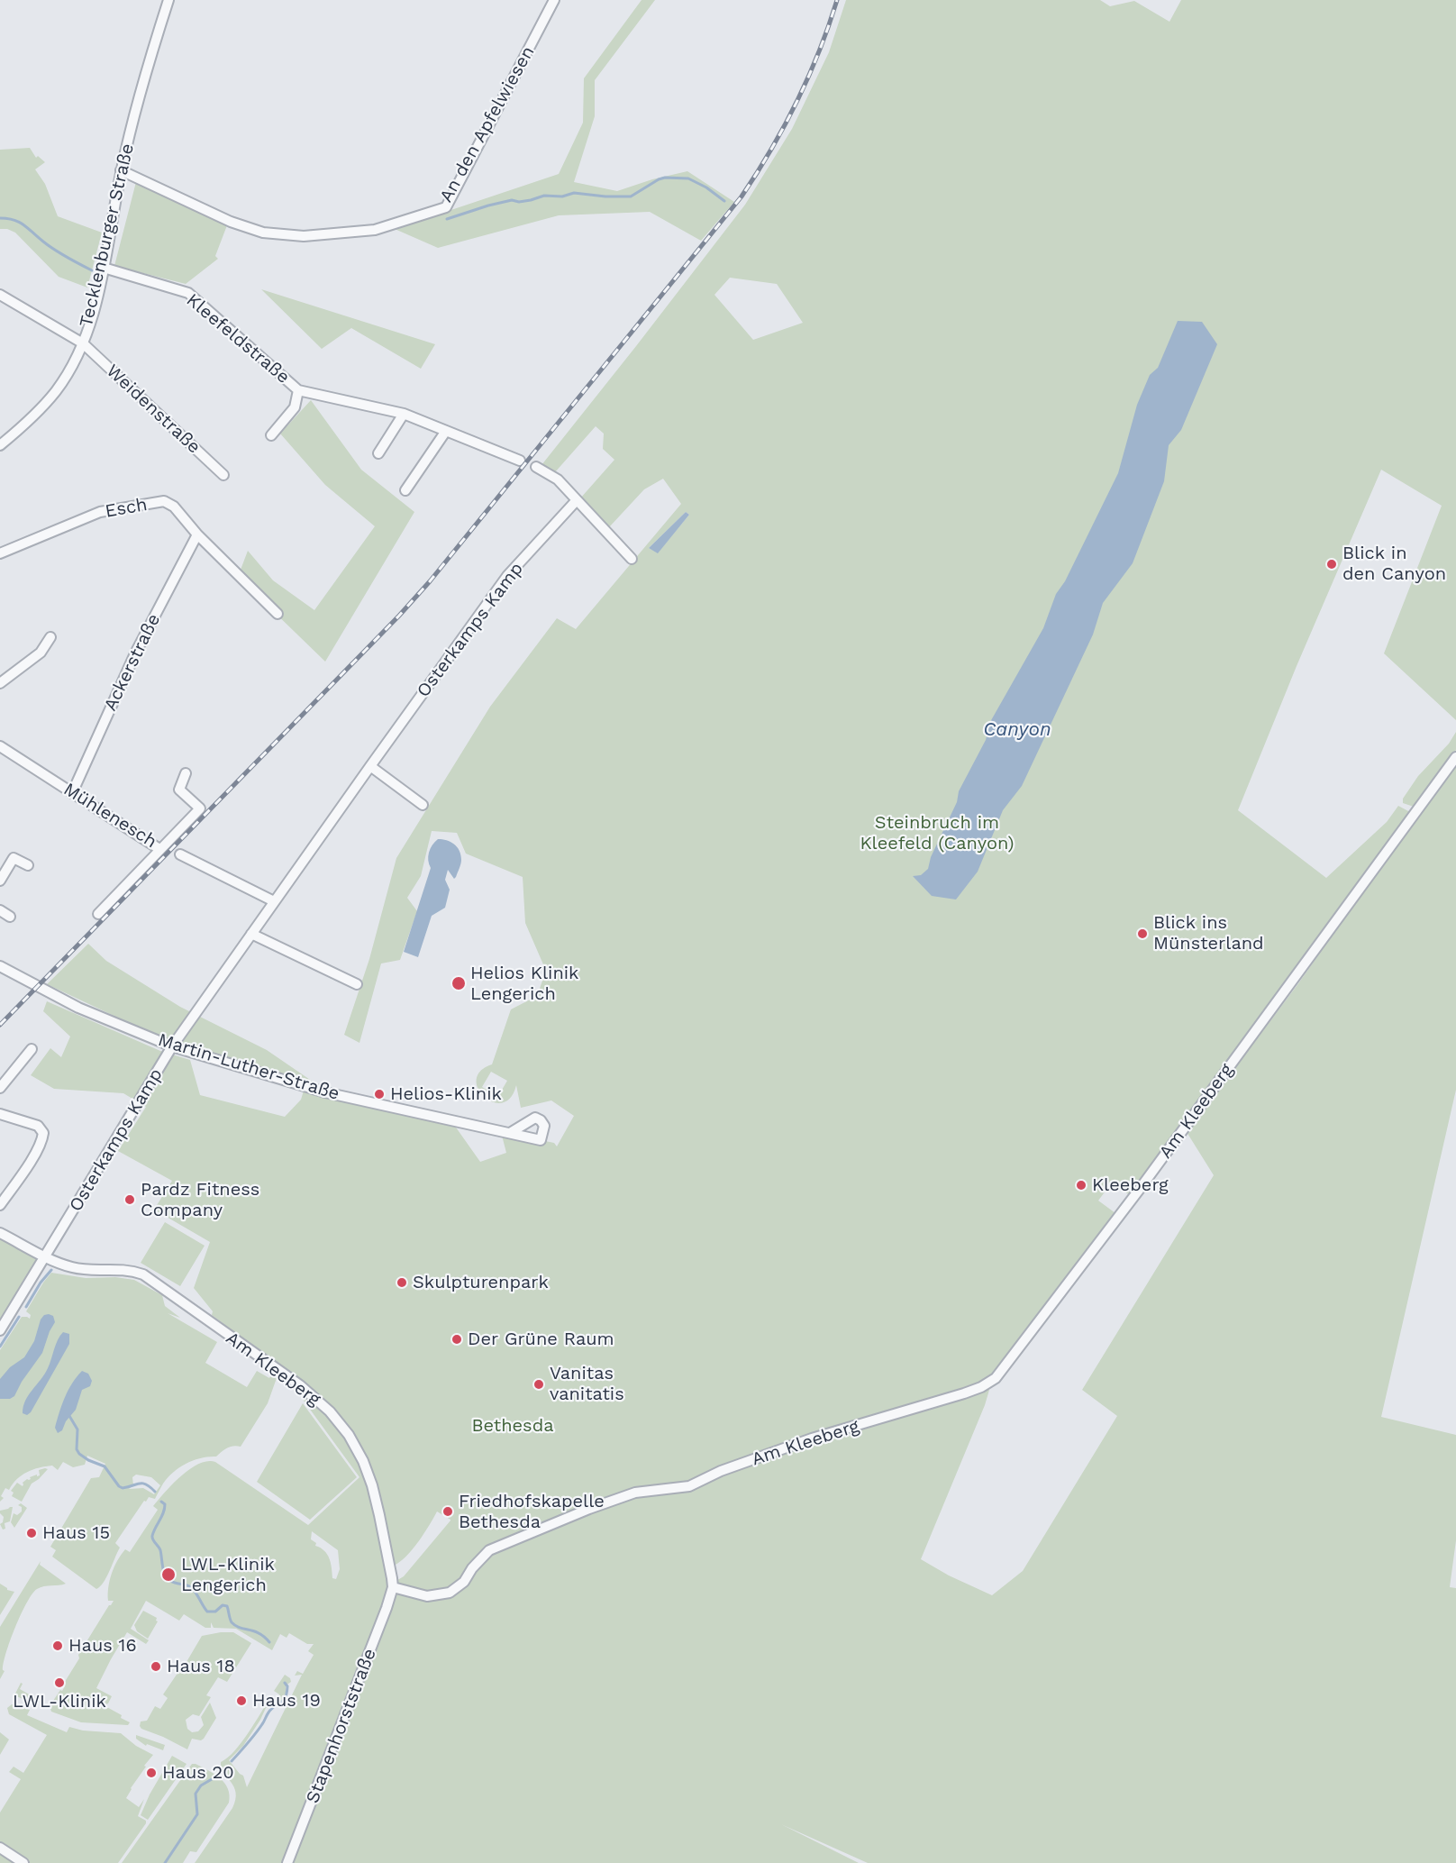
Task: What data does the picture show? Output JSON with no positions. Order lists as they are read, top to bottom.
{
  "streets": {
    "street": [
      "An den Apfelwiesen",
      "Tecklenburger Straße",
      "Kleefeldstraße",
      "Weidenstraße",
      "Esch",
      "Osterkamps Kamp",
      "Ackerstraße",
      "Mühlenesch",
      "Martin-Luther-Straße",
      "Am Kleeberg",
      "Stapenhorststraße"
    ]
  },
  "crossings": [
    ["An den Apfelwiesen", "Tecklenburger Straße"],
    ["Tecklenburger Straße", "Kleefeldstraße"],
    ["Tecklenburger Straße", "Weidenstraße"],
    ["Esch", "Ackerstraße"],
    ["Osterkamps Kamp", "Martin-Luther-Straße"],
    ["Osterkamps Kamp", "Am Kleeberg"],
    ["Ackerstraße", "Mühlenesch"],
    ["Am Kleeberg", "Stapenhorststraße"]
  ],
  "water": ["Canyon"],
  "parks": ["Steinbruch im Kleefeld (Canyon)", "Bethesda"],
  "places": [
    "Blick in den Canyon",
    "Blick ins Münsterland",
    "Helios Klinik Lengerich",
    "Helios-Klinik",
    "Kleeberg",
    "Pardz Fitness Company",
    "Skulpturenpark",
    "Der Grüne Raum",
    "Vanitas vanitatis",
    "Friedhofskapelle Bethesda",
    "Haus 15",
    "LWL-Klinik Lengerich",
    "Haus 16",
    "Haus 18",
    "LWL-Klinik",
    "Haus 19",
    "Haus 20"
  ]
}
